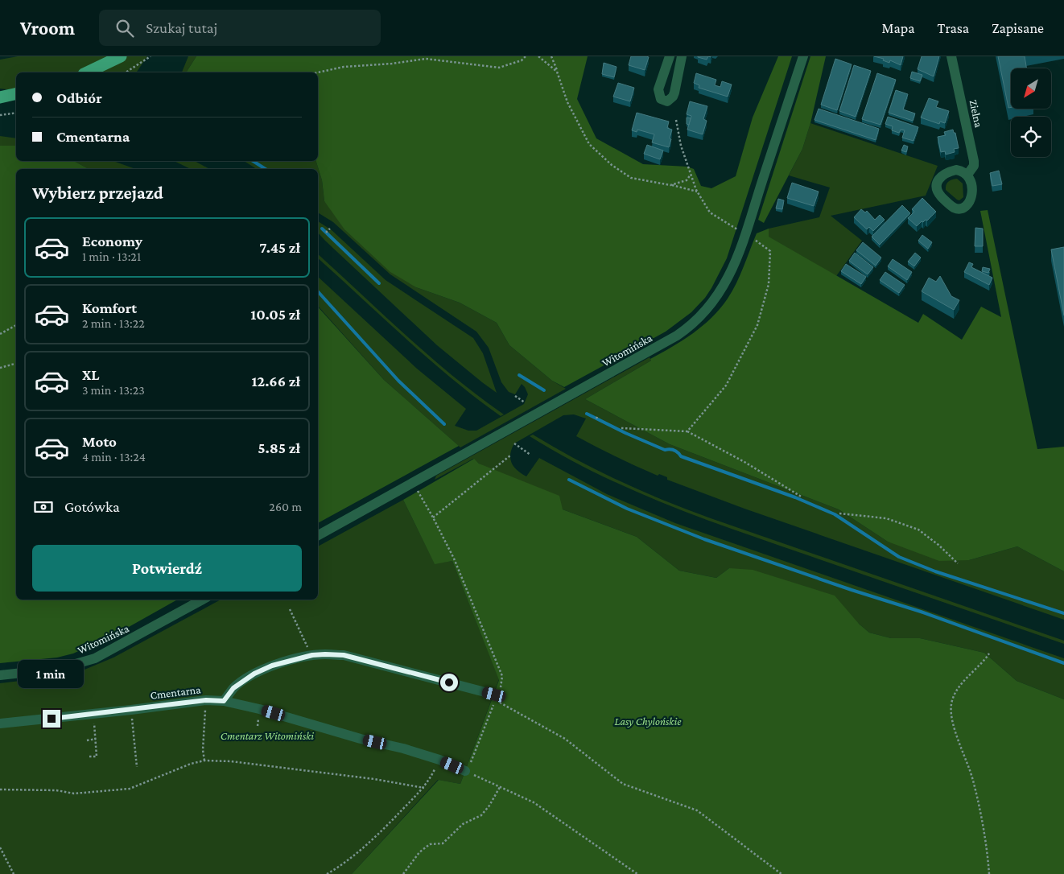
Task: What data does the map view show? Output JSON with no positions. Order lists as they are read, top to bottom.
{
  "streets": {
    "street": ["Zielna", "Witomińska", "Cmentarna"]
  },
  "parks": ["Lasy Chylońskie", "Cmentarz Witomiński"],
  "north": "bottom left",
  "page": {
    "header": "Vroom",
    "search": "Szukaj tutaj",
    "nav": ["Mapa", "Trasa", "Zapisane"],
    "banner": ["Odbiór", "Cmentarna"],
    "heading": "Wybierz przejazd",
    "list": [
      {
        "name": "Economy",
        "note": "1 min · 13:21",
        "value": "7.45 zł"
      },
      {
        "name": "Komfort",
        "note": "2 min · 13:22",
        "value": "10.05 zł"
      },
      {
        "name": "XL",
        "note": "3 min · 13:23",
        "value": "12.66 zł"
      },
      {
        "name": "Moto",
        "note": "4 min · 13:24",
        "value": "5.85 zł"
      }
    ],
    "pay": ["Gotówka", "260 m"],
    "buttons": "Potwierdź",
    "bubble": "1 min"
  }
}
